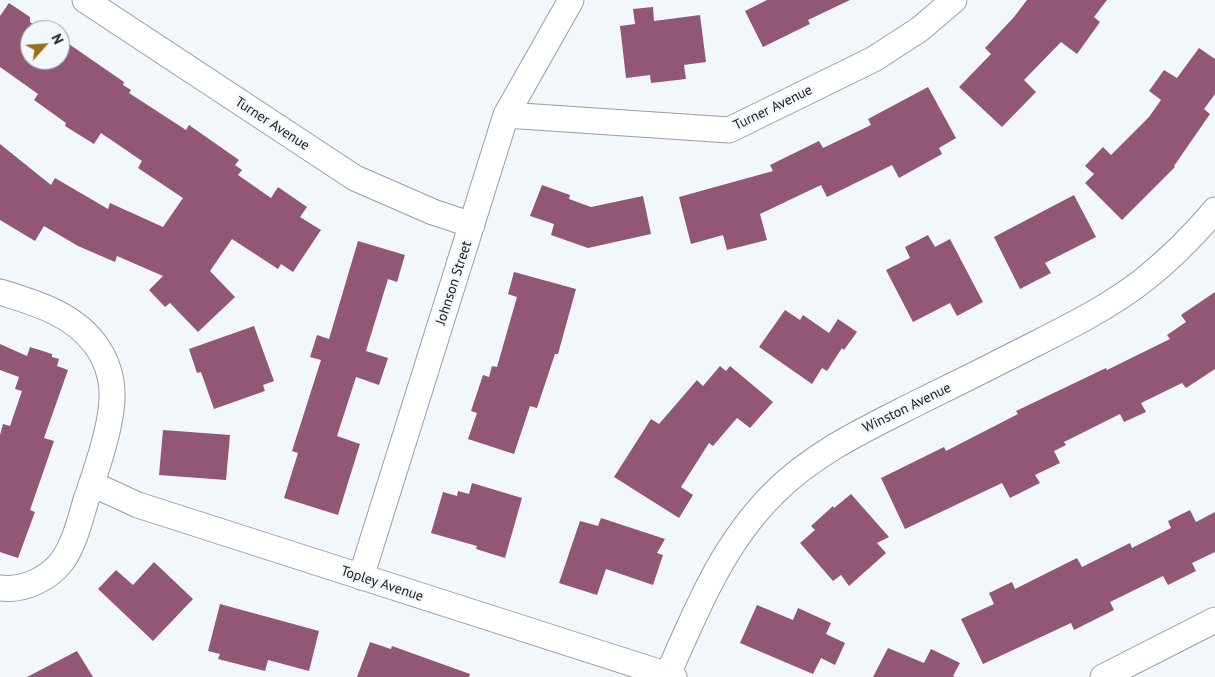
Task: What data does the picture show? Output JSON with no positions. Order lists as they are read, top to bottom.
{
  "streets": {
    "street": [
      "Turner Avenue",
      "Johnson Street",
      "Winston Avenue",
      "Topley Avenue"
    ]
  },
  "crossings": [
    ["Turner Avenue", "Johnson Street"],
    ["Johnson Street", "Topley Avenue"],
    ["Winston Avenue", "Topley Avenue"]
  ],
  "north": "top right"
}
